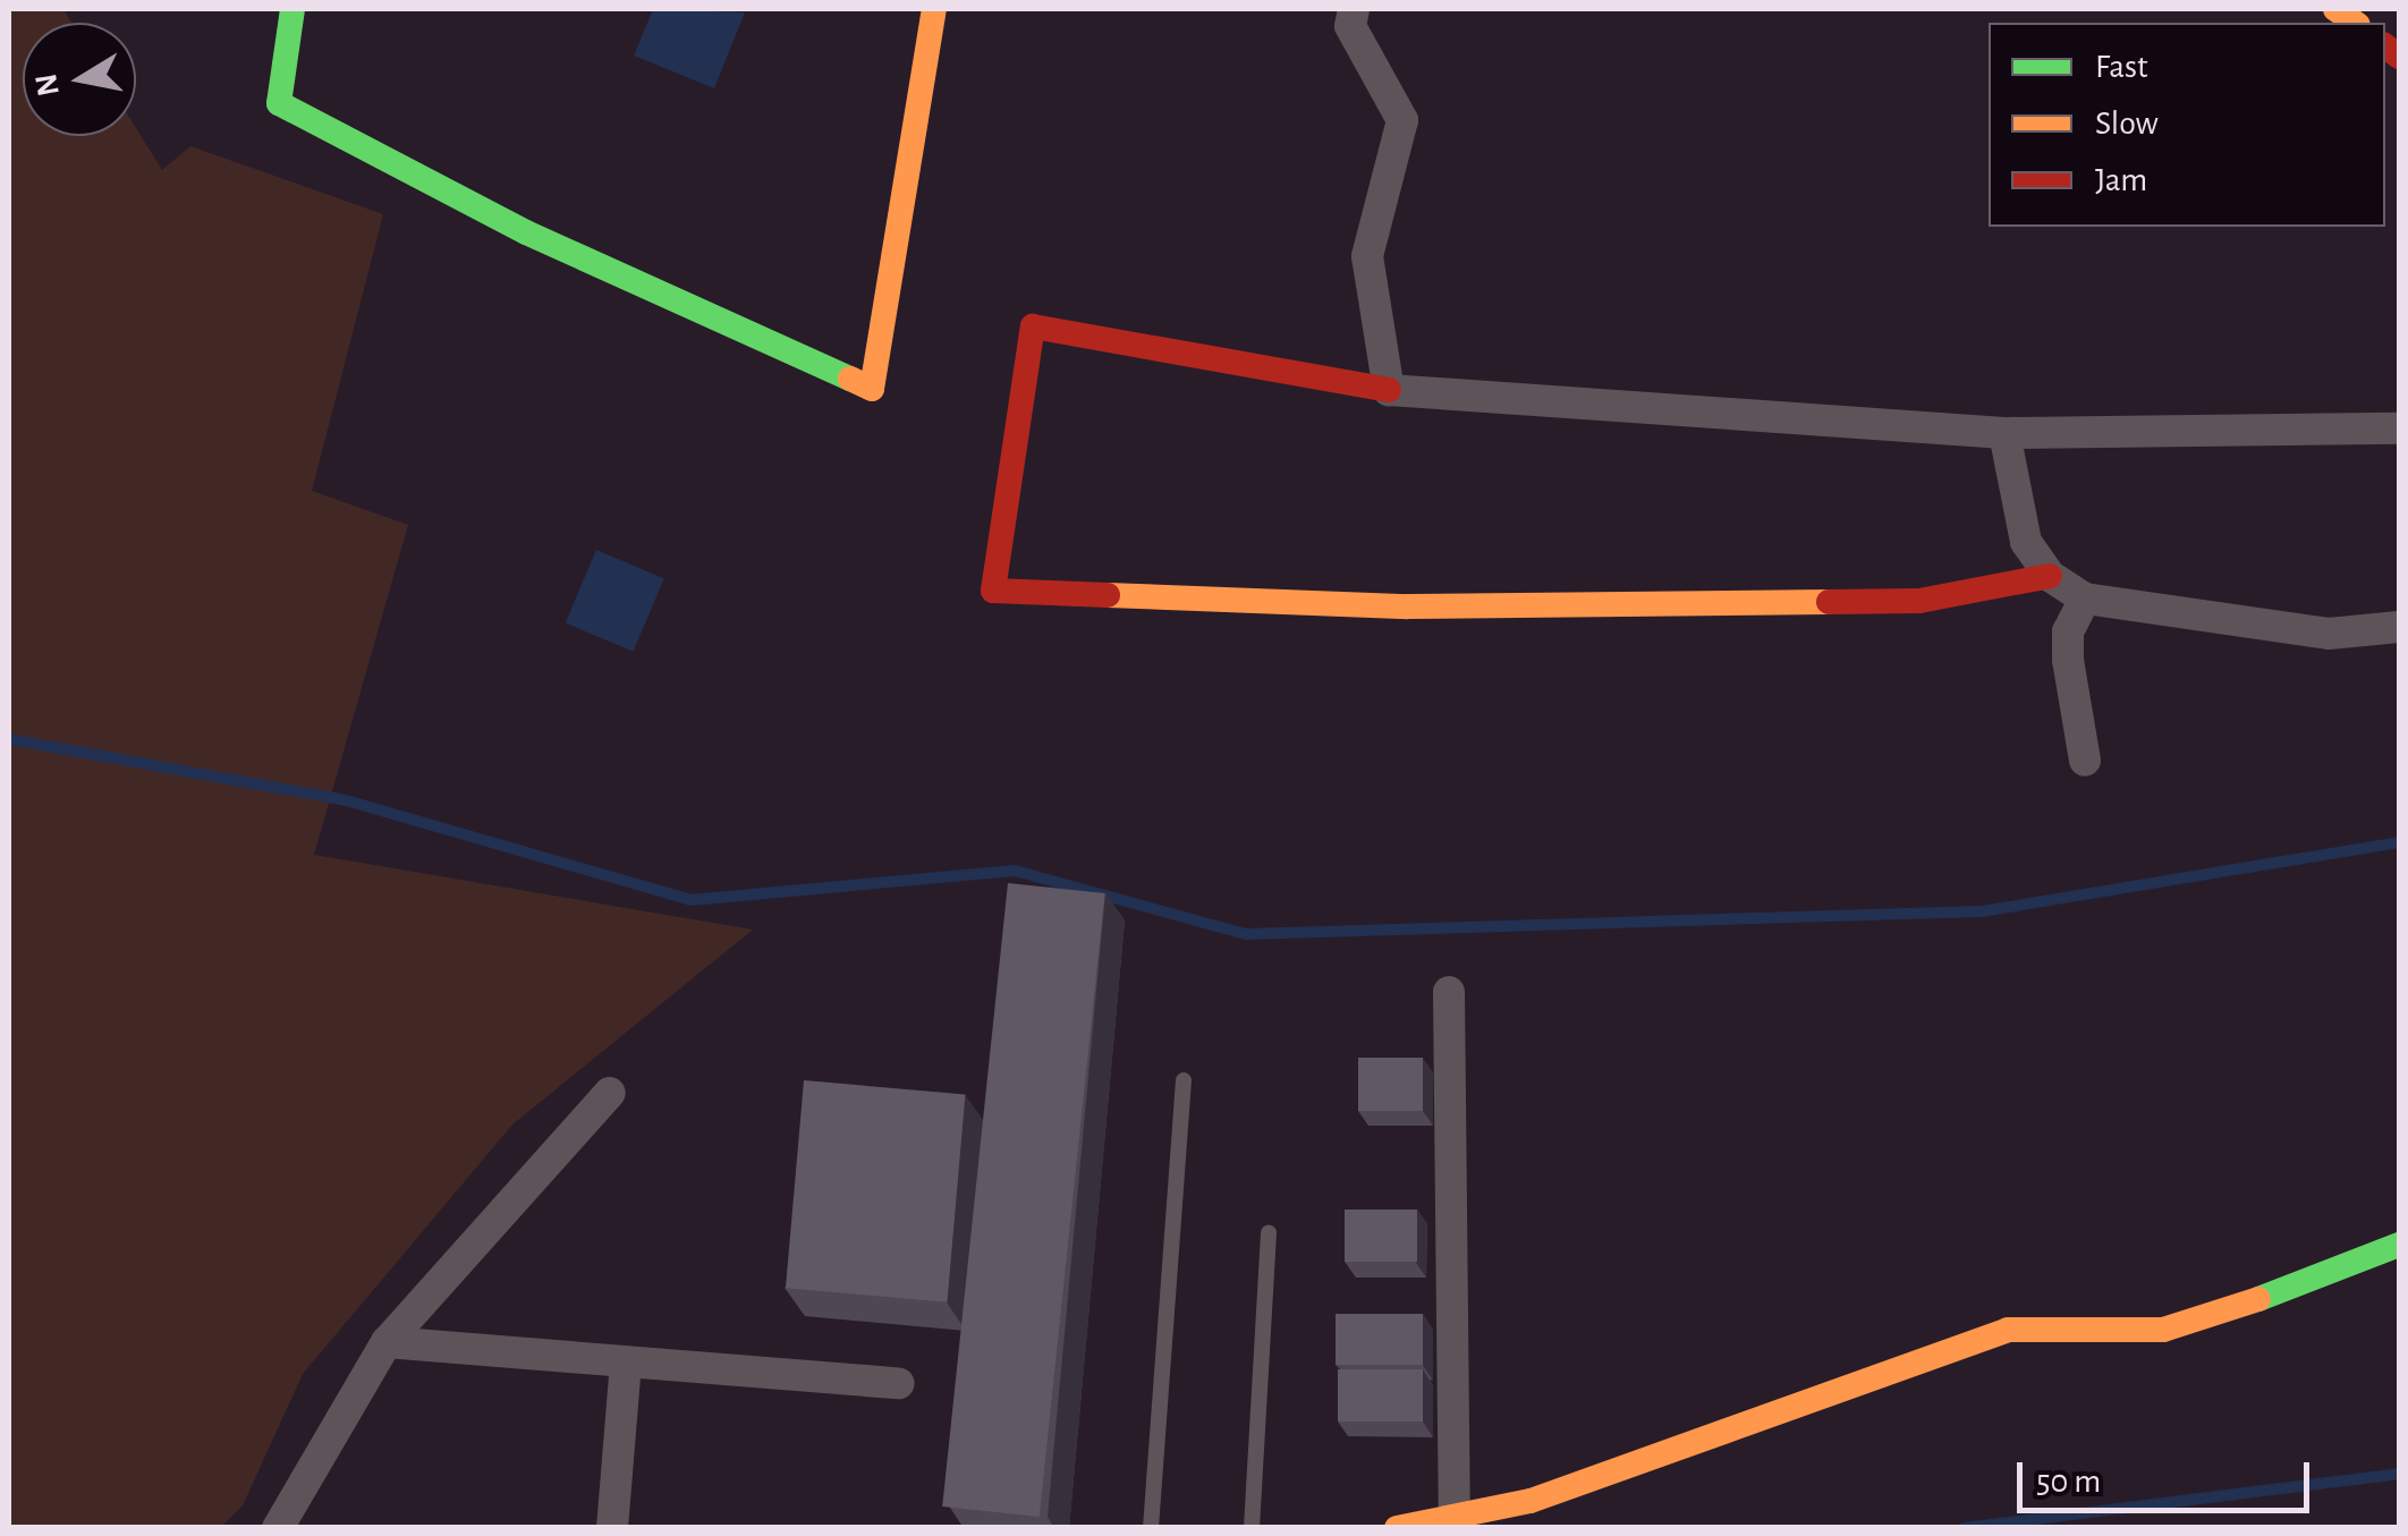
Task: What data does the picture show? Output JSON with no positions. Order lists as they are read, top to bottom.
{
  "legend": ["Fast", "Slow", "Jam"],
  "scale_bar": "50 m",
  "north": "left"
}
